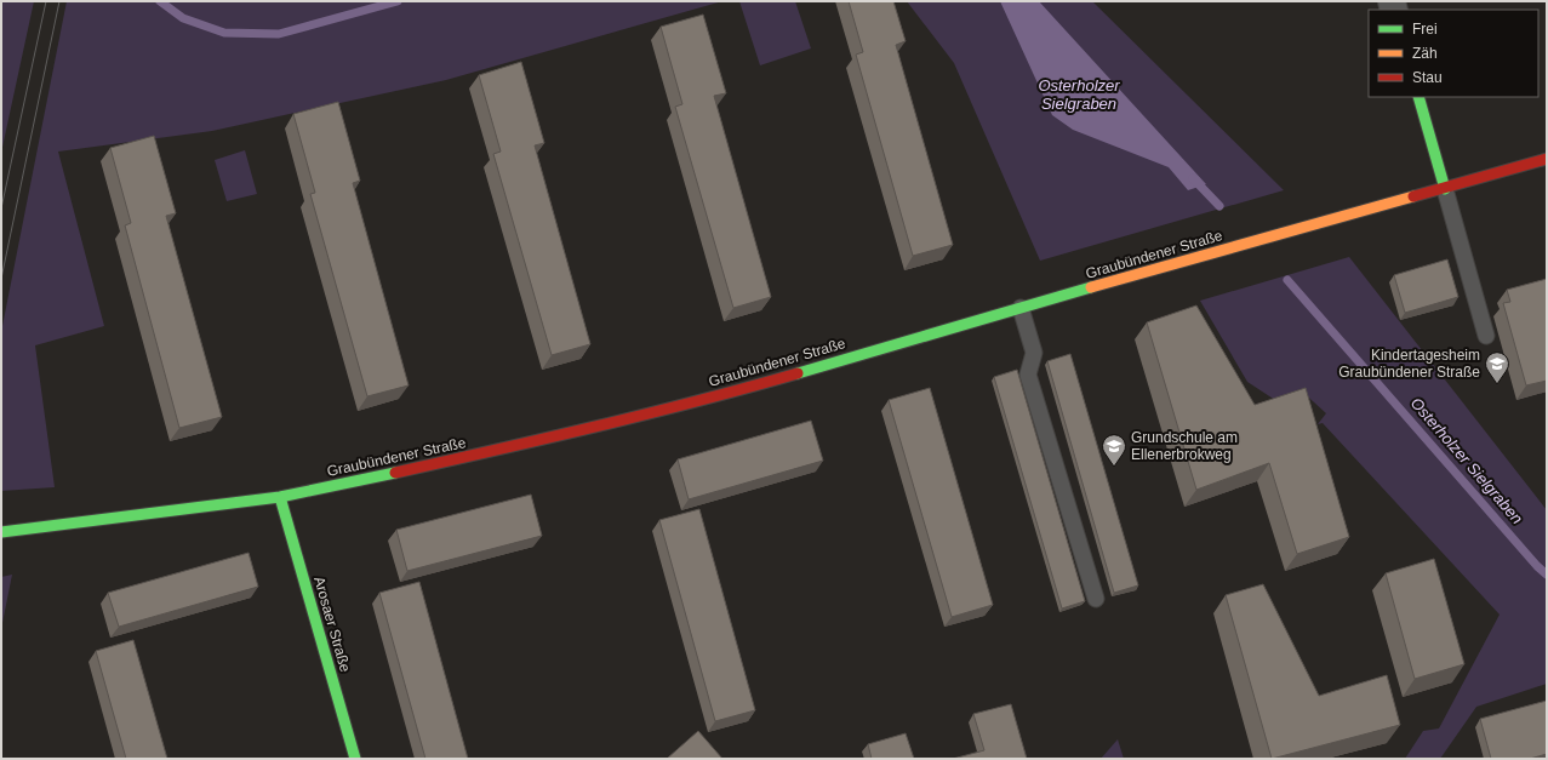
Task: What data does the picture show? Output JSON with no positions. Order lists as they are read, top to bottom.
{
  "streets": {
    "street": ["Graubündener Straße", "Arosaer Straße"]
  },
  "crossings": [
    ["Graubündener Straße", "Arosaer Straße"]
  ],
  "water": ["Osterholzer Sielgraben"],
  "places": {
    "school or university": ["Kindertagesheim Graubündener Straße", "Grundschule am Ellenerbrokweg"]
  },
  "legend": ["Frei", "Zäh", "Stau"]
}
